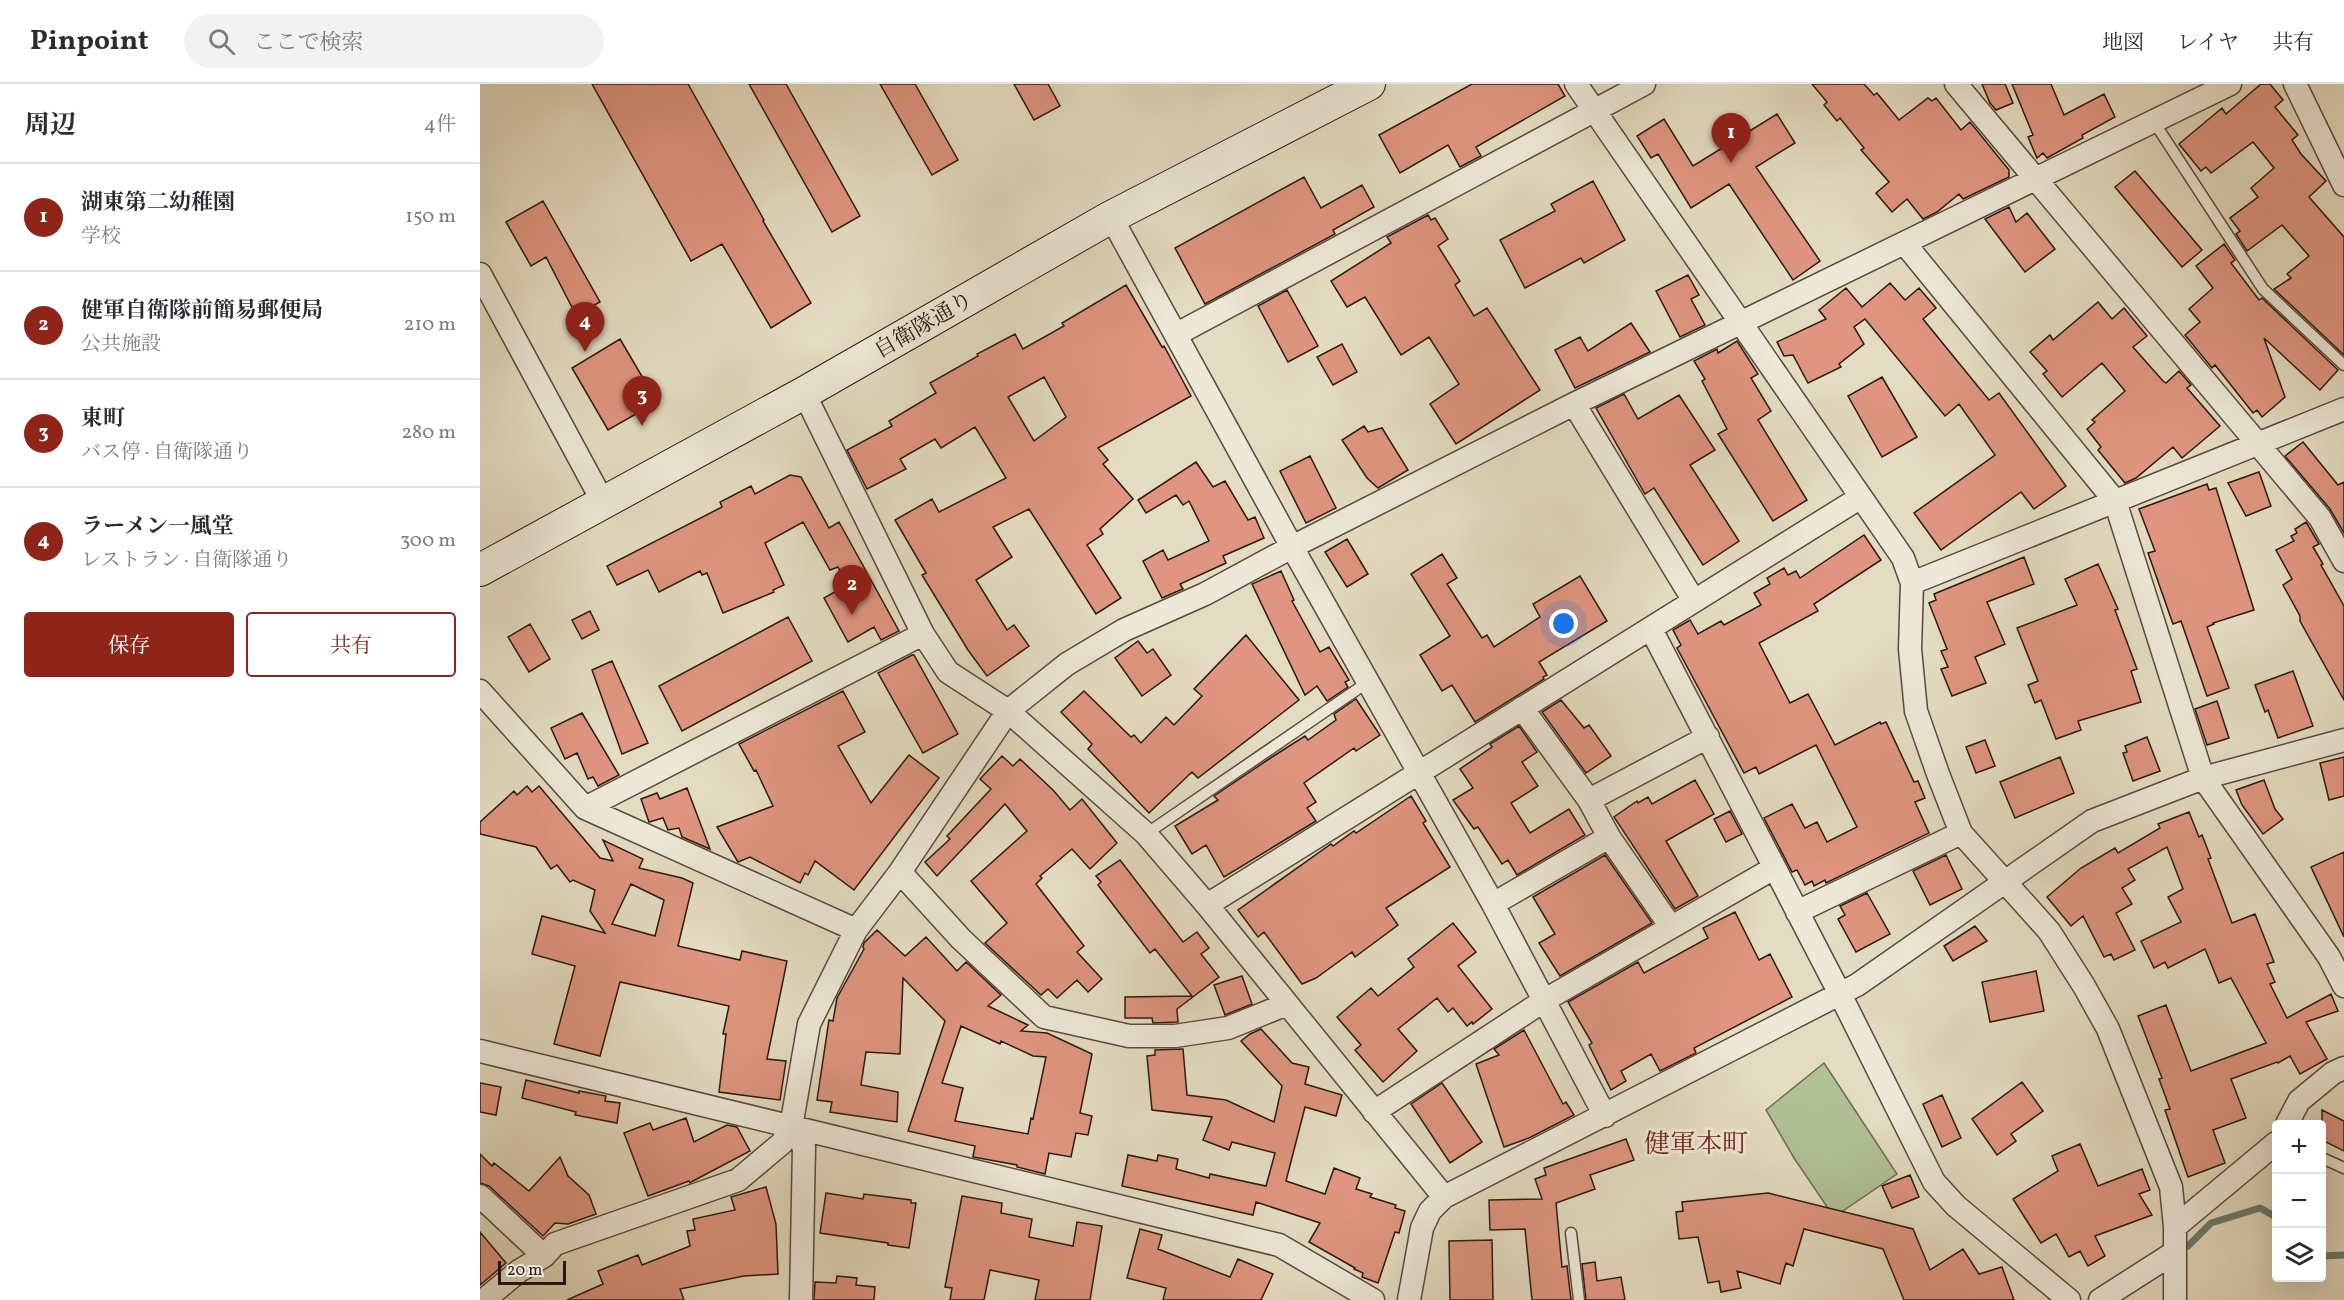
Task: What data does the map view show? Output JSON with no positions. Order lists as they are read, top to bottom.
{
  "streets": {
    "street": ["自衛隊通り"]
  },
  "districts": ["健軍本町"],
  "scale_bar": "20 m",
  "page": {
    "header": "Pinpoint",
    "search": "ここで検索",
    "nav": ["地図", "レイヤ", "共有"],
    "heading": ["周辺", "4件"],
    "pins": [
      "1",
      "4",
      "3",
      "2"
    ],
    "list": [
      {
        "mark": "1",
        "name": "湖東第二幼稚園",
        "note": "学校",
        "value": "150 m"
      },
      {
        "mark": "2",
        "name": "健軍自衛隊前簡易郵便局",
        "note": "公共施設",
        "value": "210 m"
      },
      {
        "mark": "3",
        "name": "東町",
        "note": "バス停 · 自衛隊通り",
        "value": "280 m"
      },
      {
        "mark": "4",
        "name": "ラーメン一風堂",
        "note": "レストラン · 自衛隊通り",
        "value": "300 m"
      }
    ],
    "buttons": ["保存", "共有"],
    "map_buttons": ["+", "−"],
    "scale": "20 m"
  }
}
